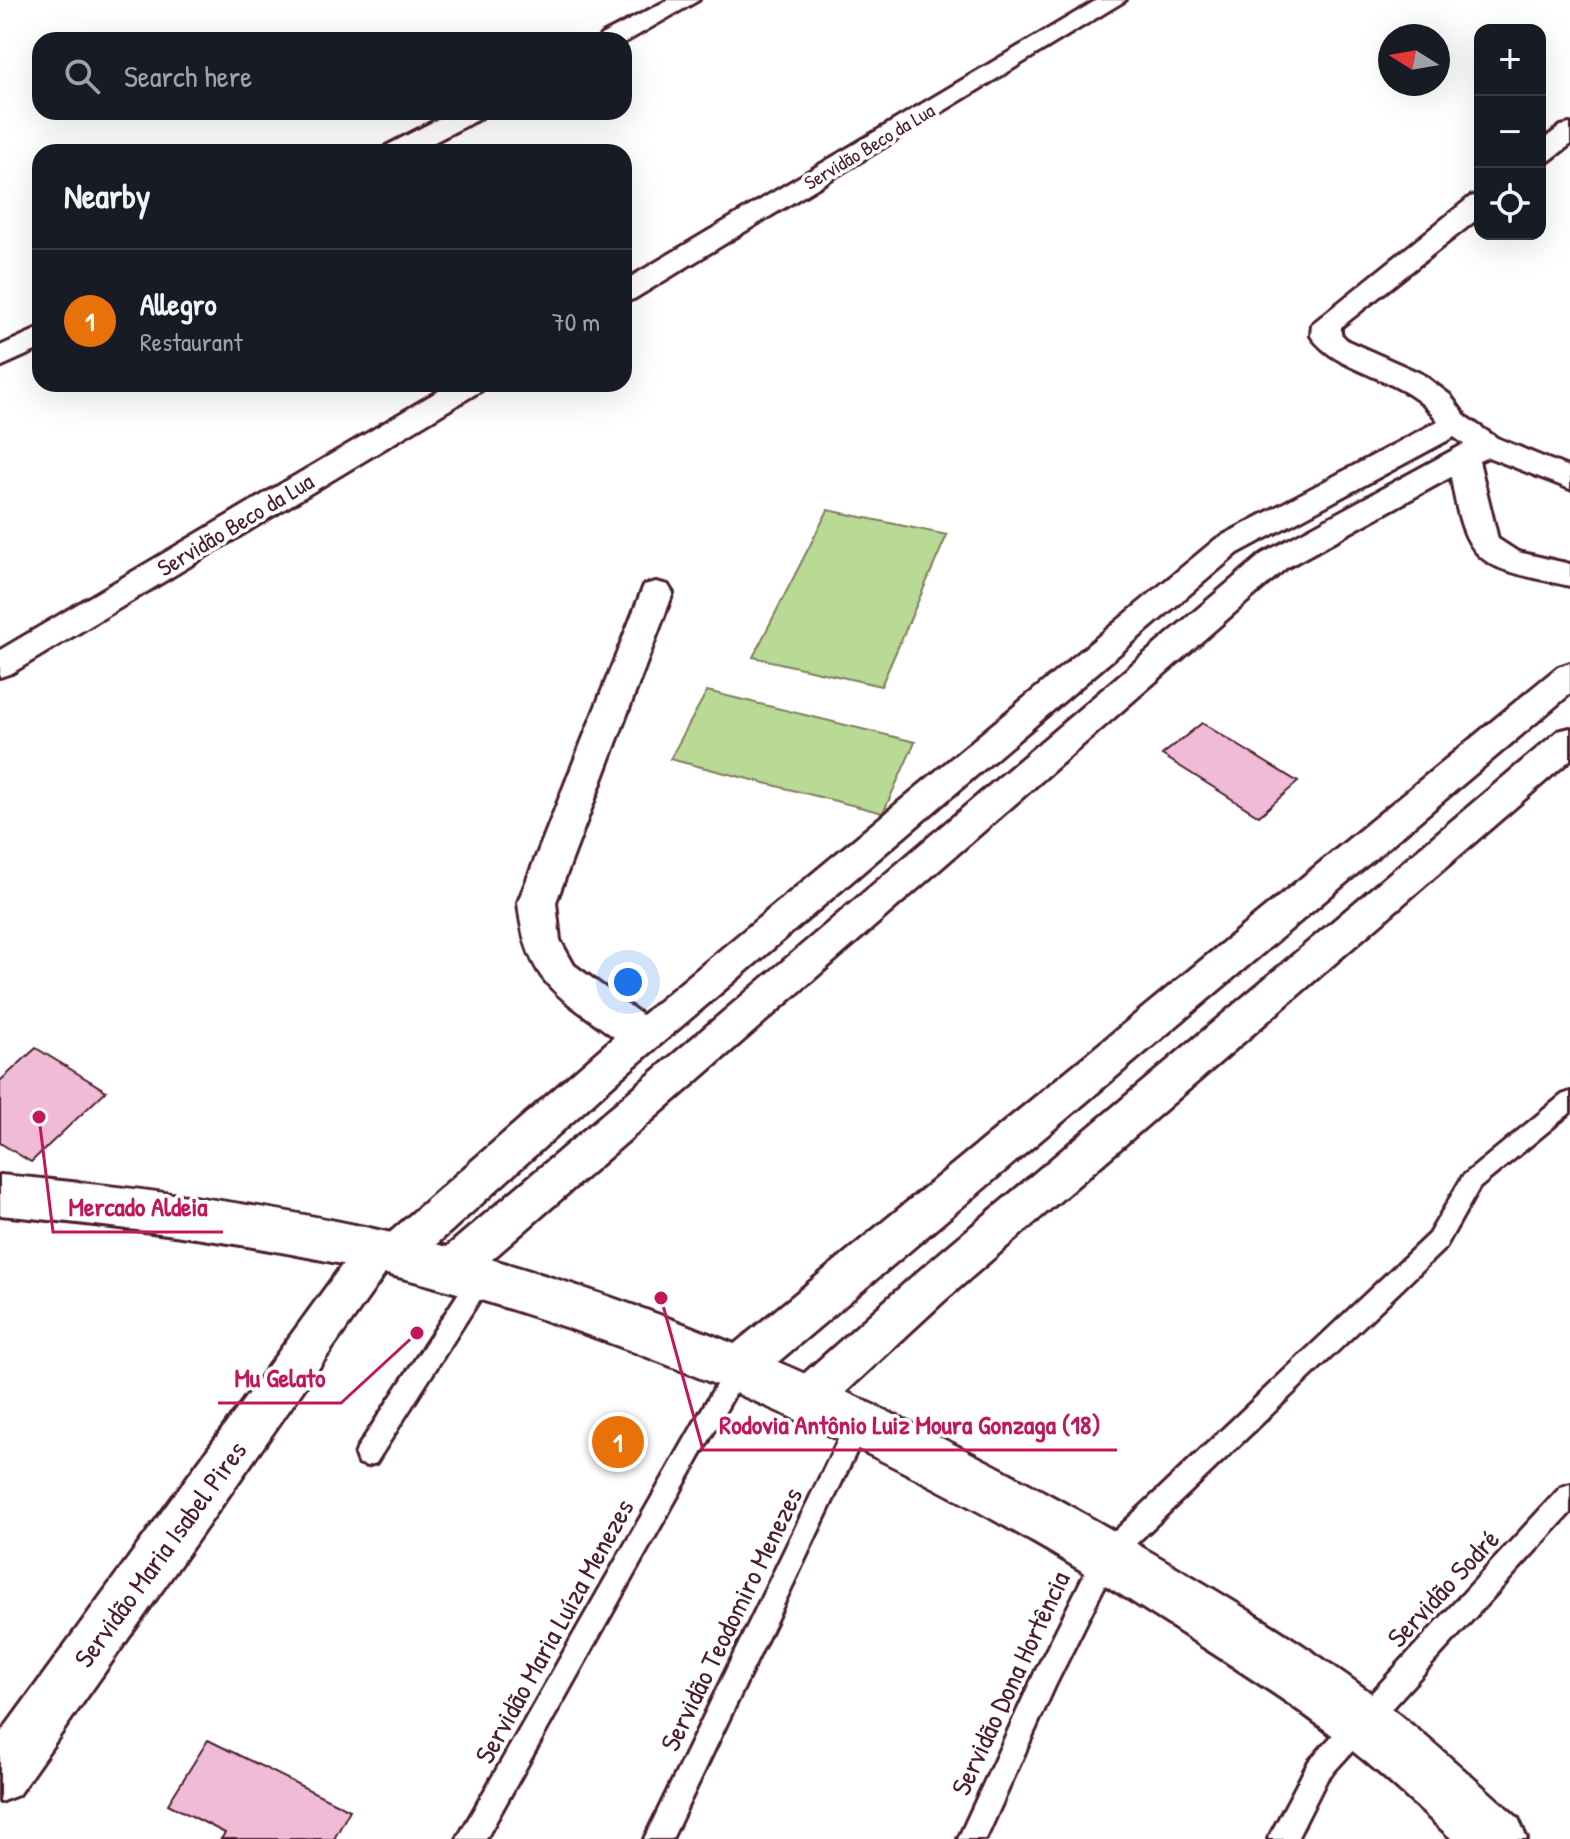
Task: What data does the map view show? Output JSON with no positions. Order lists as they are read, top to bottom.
{
  "streets": {
    "street": ["Servidão Beco da Lua", "Servidão Maria Isabel Pires"],
    "lane": [
      "Servidão Sodré",
      "Servidão Teodomiro Menezes",
      "Servidão Maria Luíza Menezes",
      "Servidão Dona Hortência"
    ]
  },
  "places": ["Mercado Aldeia", "Rodovia Antônio Luiz Moura Gonzaga (18)", "Mu Gelato"],
  "north": "left",
  "page": {
    "map_buttons": ["+", "−"],
    "search": "Search here",
    "heading": "Nearby",
    "list": [
      {
        "mark": "1",
        "name": "Allegro",
        "note": "Restaurant",
        "value": "70 m"
      }
    ],
    "pins": "1"
  }
}
